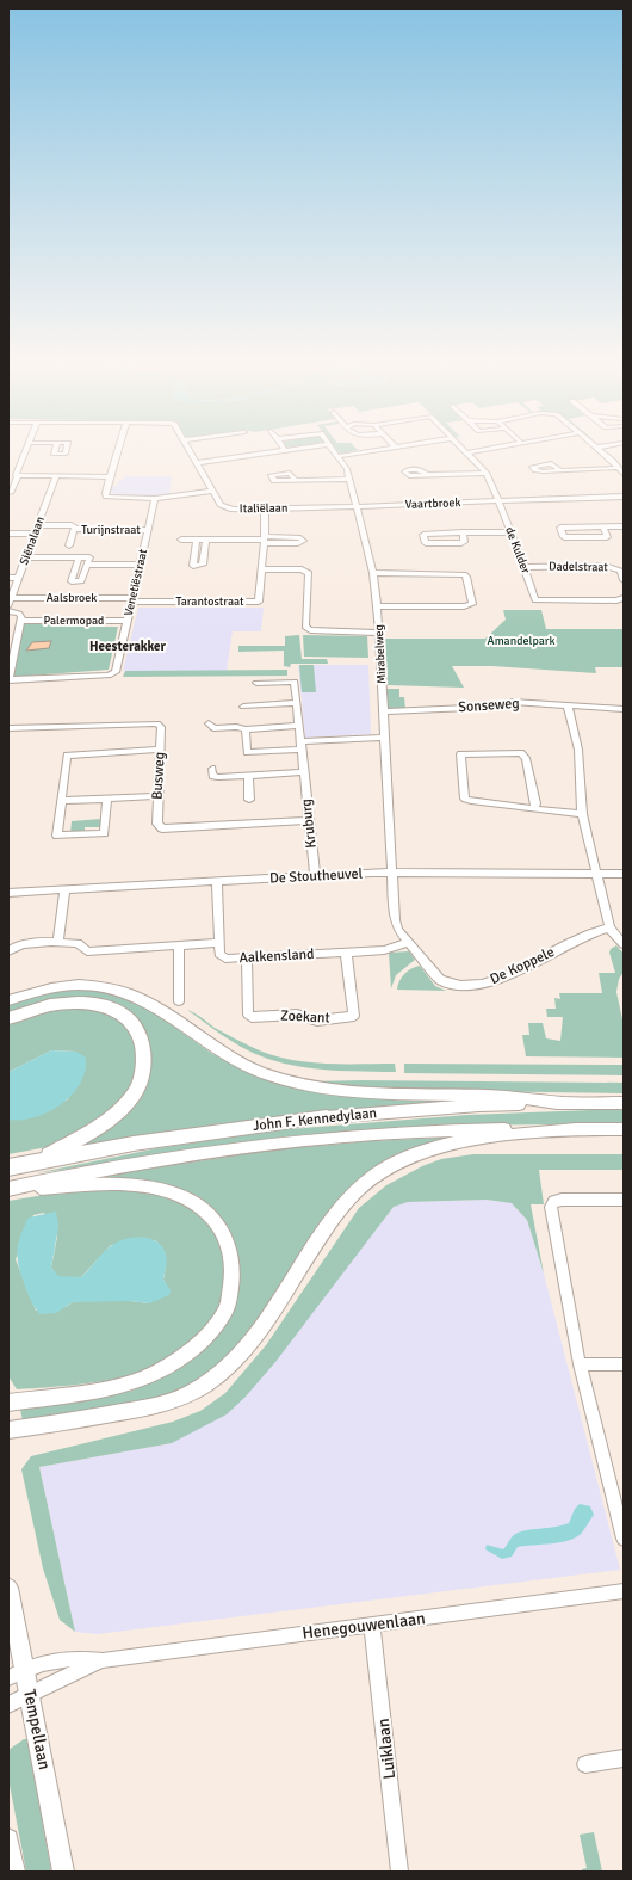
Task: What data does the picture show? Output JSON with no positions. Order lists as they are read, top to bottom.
{
  "streets": {
    "highway": ["John F. Kennedylaan"],
    "main road": ["Tempellaan"],
    "street": [
      "Vaartbroek",
      "Italiëlaan",
      "Turijnstraat",
      "Siënalaan",
      "de Kulder",
      "Dadelstraat",
      "Venetiëstraat",
      "Aalsbroek",
      "Tarantostraat",
      "Palermopad",
      "Mirabelweg",
      "Sonseweg",
      "Busweg",
      "Kruburg",
      "De Stoutheuvel",
      "Aalkensland",
      "De Koppele",
      "Zoekant",
      "Henegouwenlaan",
      "Luiklaan"
    ]
  },
  "crossings": [
    ["Vaartbroek", "Italiëlaan"],
    ["Vaartbroek", "de Kulder"],
    ["Vaartbroek", "Mirabelweg"],
    ["Italiëlaan", "Tarantostraat"],
    ["Italiëlaan", "Mirabelweg"],
    ["Turijnstraat", "Siënalaan"],
    ["Turijnstraat", "Venetiëstraat"],
    ["Siënalaan", "Aalsbroek"],
    ["de Kulder", "Dadelstraat"],
    ["Venetiëstraat", "Aalsbroek"],
    ["Venetiëstraat", "Tarantostraat"],
    ["Venetiëstraat", "Palermopad"],
    ["Aalsbroek", "Tarantostraat"],
    ["Mirabelweg", "Sonseweg"],
    ["Mirabelweg", "De Stoutheuvel"],
    ["Mirabelweg", "De Koppele"],
    ["Busweg", "Kruburg"],
    ["Kruburg", "De Stoutheuvel"],
    ["De Stoutheuvel", "Aalkensland"],
    ["De Stoutheuvel", "De Koppele"],
    ["Aalkensland", "De Koppele"],
    ["Aalkensland", "Zoekant"],
    ["Henegouwenlaan", "Tempellaan"],
    ["Henegouwenlaan", "Luiklaan"]
  ],
  "districts": ["Heesterakker"],
  "parks": ["Amandelpark"]
}
